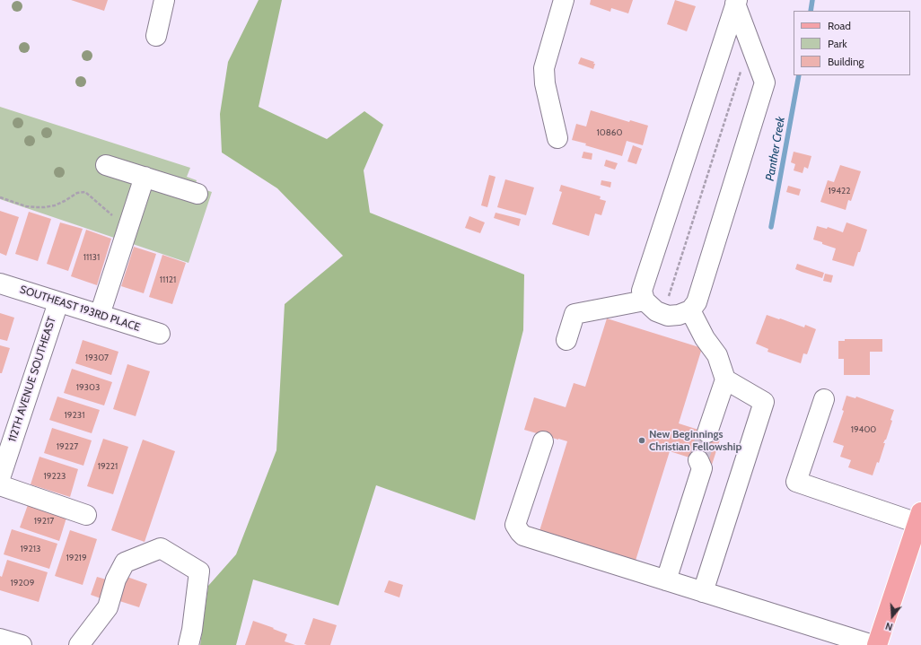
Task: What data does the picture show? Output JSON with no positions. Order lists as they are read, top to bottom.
{
  "streets": {
    "street": ["SOUTHEAST 193RD PLACE", "112TH AVENUE SOUTHEAST"]
  },
  "crossings": [
    ["SOUTHEAST 193RD PLACE", "112TH AVENUE SOUTHEAST"]
  ],
  "water": ["Panther Creek"],
  "places": ["New Beginnings Christian Fellowship"],
  "house_numbers": [
    "10860",
    "19422",
    "11131",
    "11121",
    "19307",
    "19303",
    "19231",
    "19400",
    "19227",
    "19221",
    "19223",
    "19217",
    "19213",
    "19219",
    "19209"
  ],
  "legend": ["Road", "Park", "Building"],
  "north": "bottom"
}
